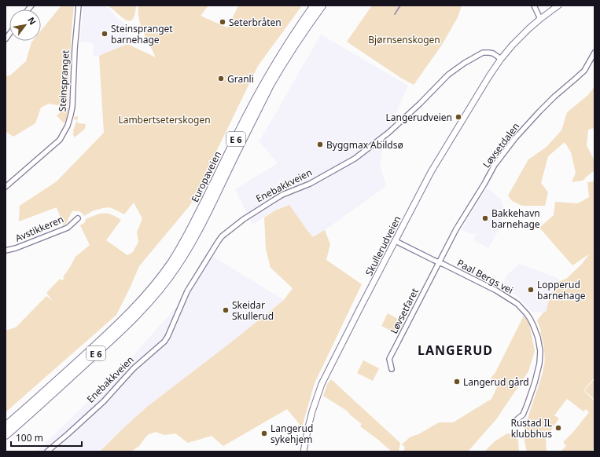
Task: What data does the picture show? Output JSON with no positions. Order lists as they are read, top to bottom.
{
  "streets": {
    "highway": ["E 6", "Europaveien"],
    "main road": ["Skullerudveien"],
    "street": [
      "Steinspranget",
      "Løvsetdalen",
      "Enebakkveien",
      "Avstikkeren",
      "Paal Bergs vei",
      "Løvsetfaret"
    ]
  },
  "crossings": [
    ["Løvsetdalen", "Paal Bergs vei"],
    ["Løvsetdalen", "Løvsetfaret"],
    ["Enebakkveien", "Skullerudveien"],
    ["Skullerudveien", "Paal Bergs vei"],
    ["Paal Bergs vei", "Løvsetfaret"]
  ],
  "districts": ["LANGERUD"],
  "parks": ["Bjørnsenskogen", "Lambertseterskogen"],
  "places": [
    "Seterbråten",
    "Steinspranget barnehage",
    "Granli",
    "Langerudveien",
    "Byggmax Abildsø",
    "Bakkehavn barnehage",
    "Lopperud barnehage",
    "Skeidar Skullerud",
    "Langerud gård",
    "Rustad IL klubbhus",
    "Langerud sykehjem"
  ],
  "scale_bar": "100 m",
  "north": "top right"
}
